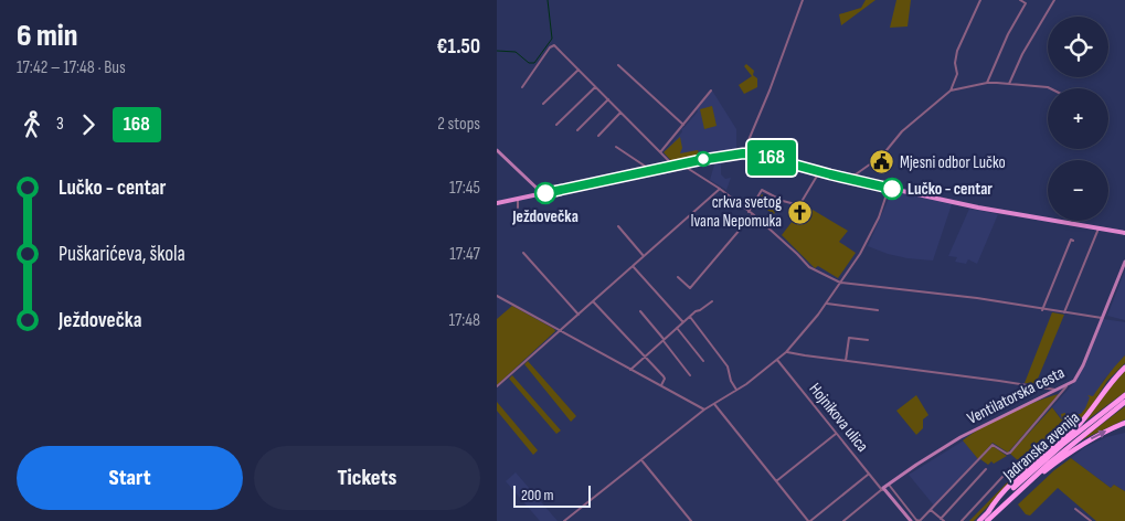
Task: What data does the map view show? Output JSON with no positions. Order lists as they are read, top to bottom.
{
  "streets": {
    "highway": ["Jadranska avenija"],
    "main road": ["Ventilatorska cesta", "Hojnikova ulica"]
  },
  "crossings": [
    ["Ventilatorska cesta", "Hojnikova ulica"]
  ],
  "places": {
    "public building": ["Mjesni odbor Lučko"],
    "other": ["Lučko - centar", "Ježdovečka"],
    "church": ["crkva svetog Ivana Nepomuka"]
  },
  "lines": ["bus line 168"],
  "scale_bar": "200 m",
  "page": {
    "heading": ["6 min", "17:42 – 17:48 · Bus", "€1.50"],
    "on_map": "168",
    "map_buttons": ["+", "−"],
    "legs": ["3", "168", "2 stops"],
    "list": [
      {
        "name": "Lučko - centar",
        "value": "17:45"
      },
      {
        "name": "Puškarićeva, škola",
        "value": "17:47"
      },
      {
        "name": "Ježdovečka",
        "value": "17:48"
      }
    ],
    "buttons": ["Start", "Tickets"],
    "scale": "200 m"
  }
}
